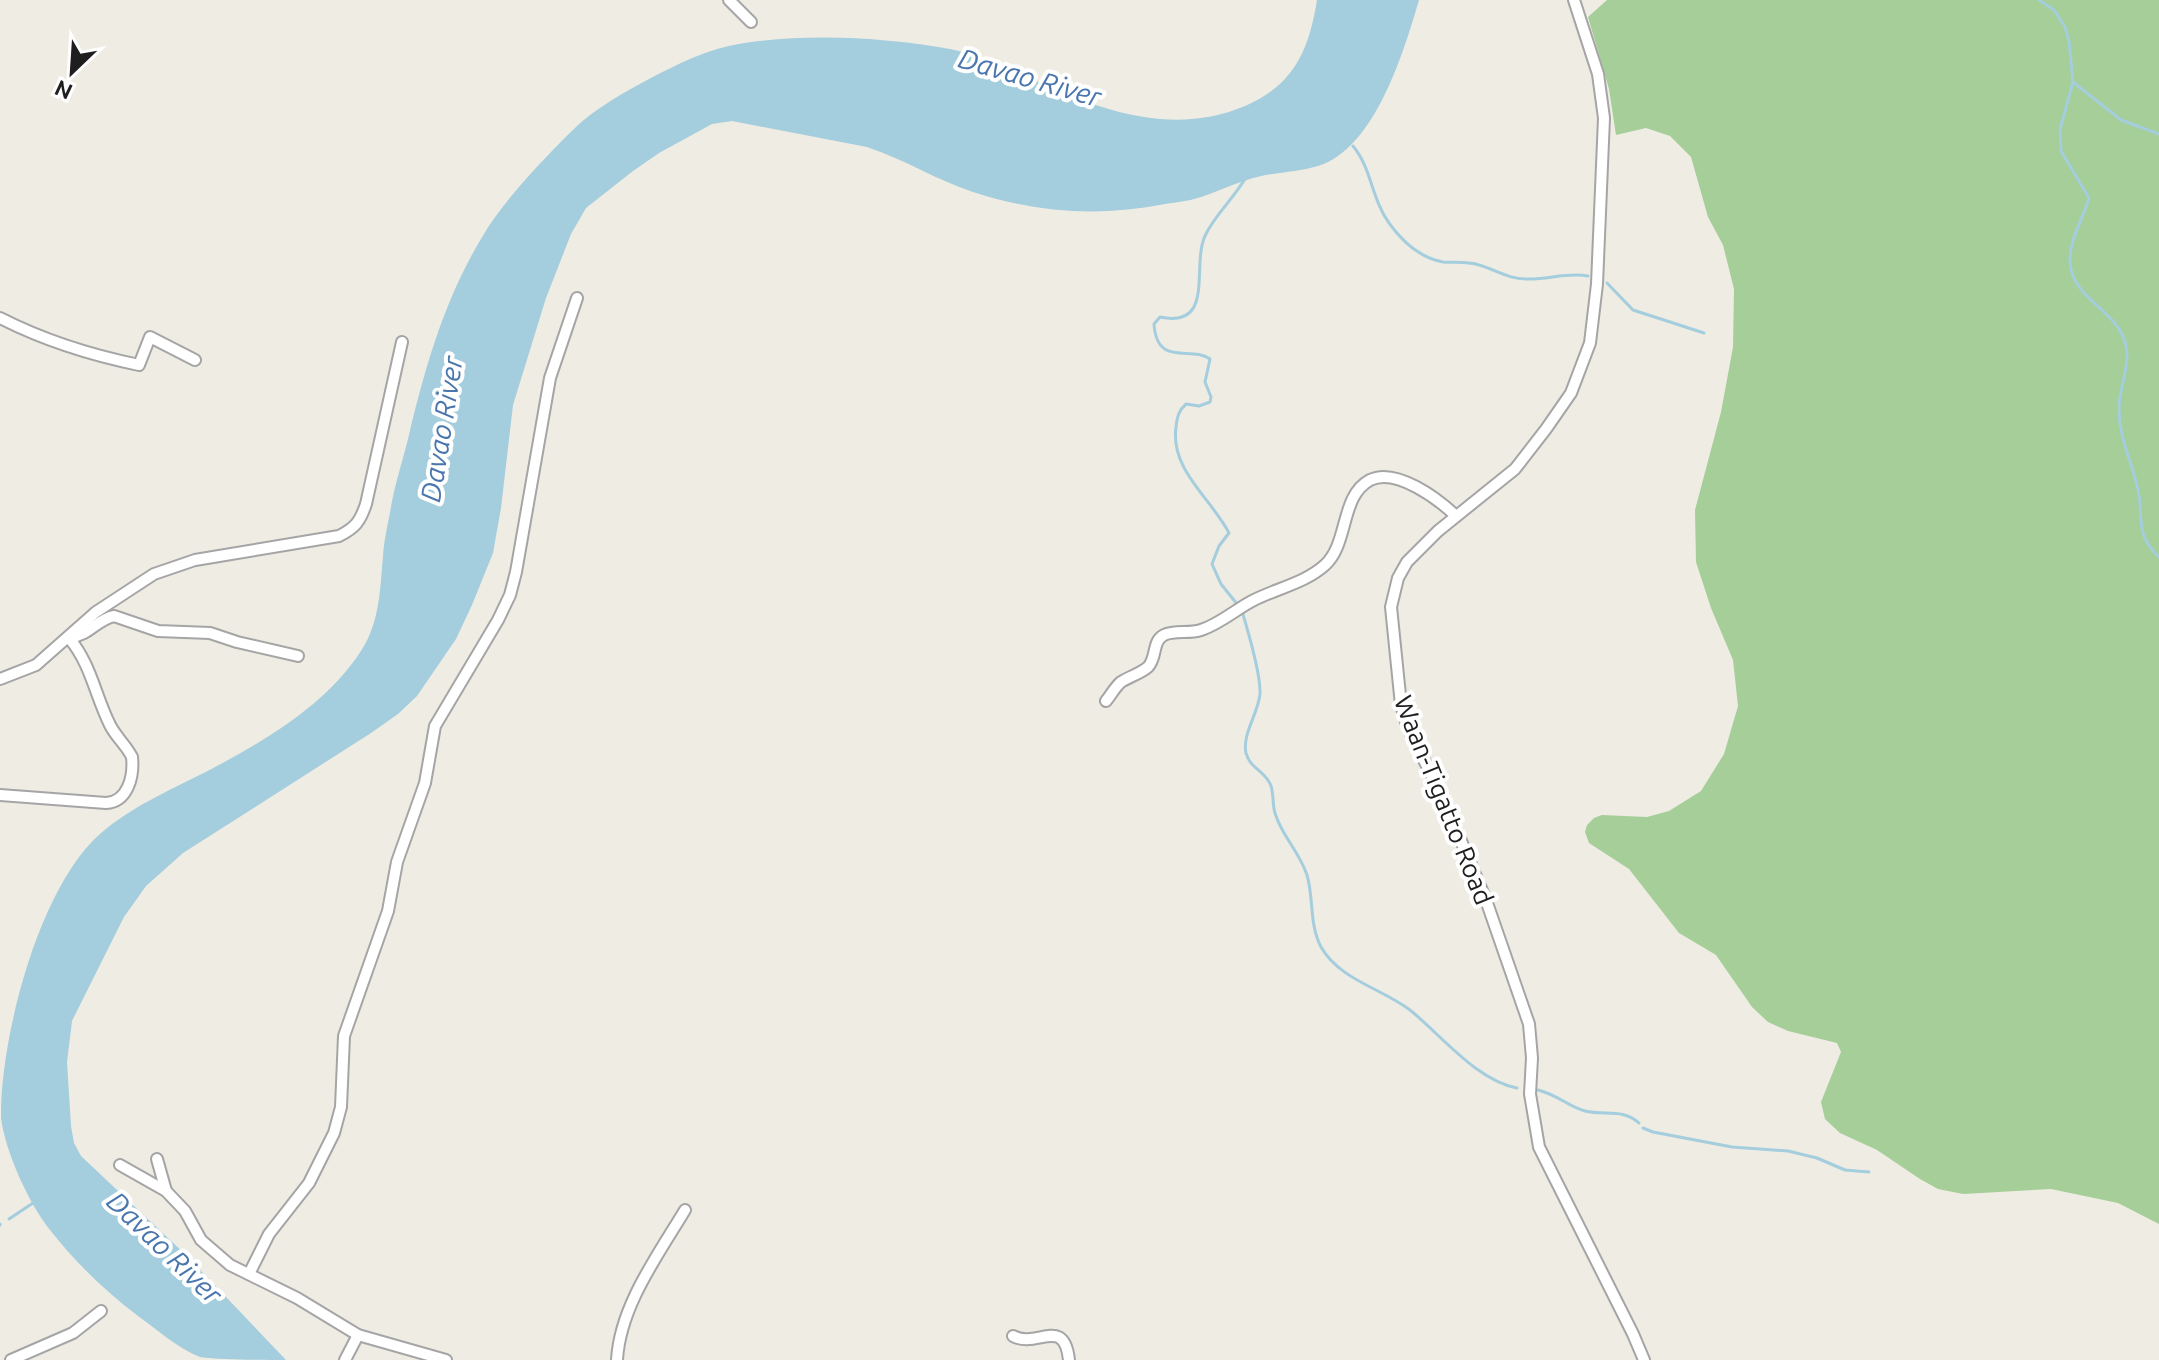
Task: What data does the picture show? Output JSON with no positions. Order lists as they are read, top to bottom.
{
  "streets": {
    "street": ["Waan-Tigatto Road"]
  },
  "water": ["Davao River"],
  "north": "bottom left"
}
